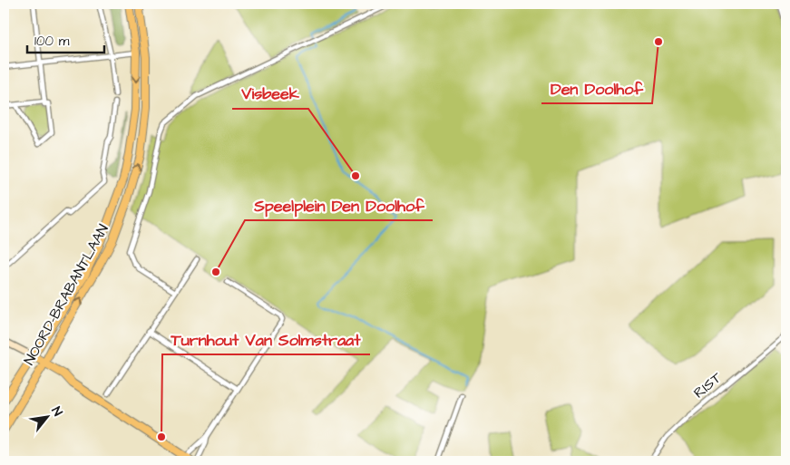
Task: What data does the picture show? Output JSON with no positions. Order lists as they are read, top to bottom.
{
  "streets": {
    "main road": ["NOORD-BRABANTLAAN"],
    "street": ["RIST"]
  },
  "places": [
    "Den Doolhof",
    "Visbeek",
    "Speelplein Den Doolhof",
    "Turnhout Van Solmstraat"
  ],
  "scale_bar": "100 m",
  "north": "top right"
}
